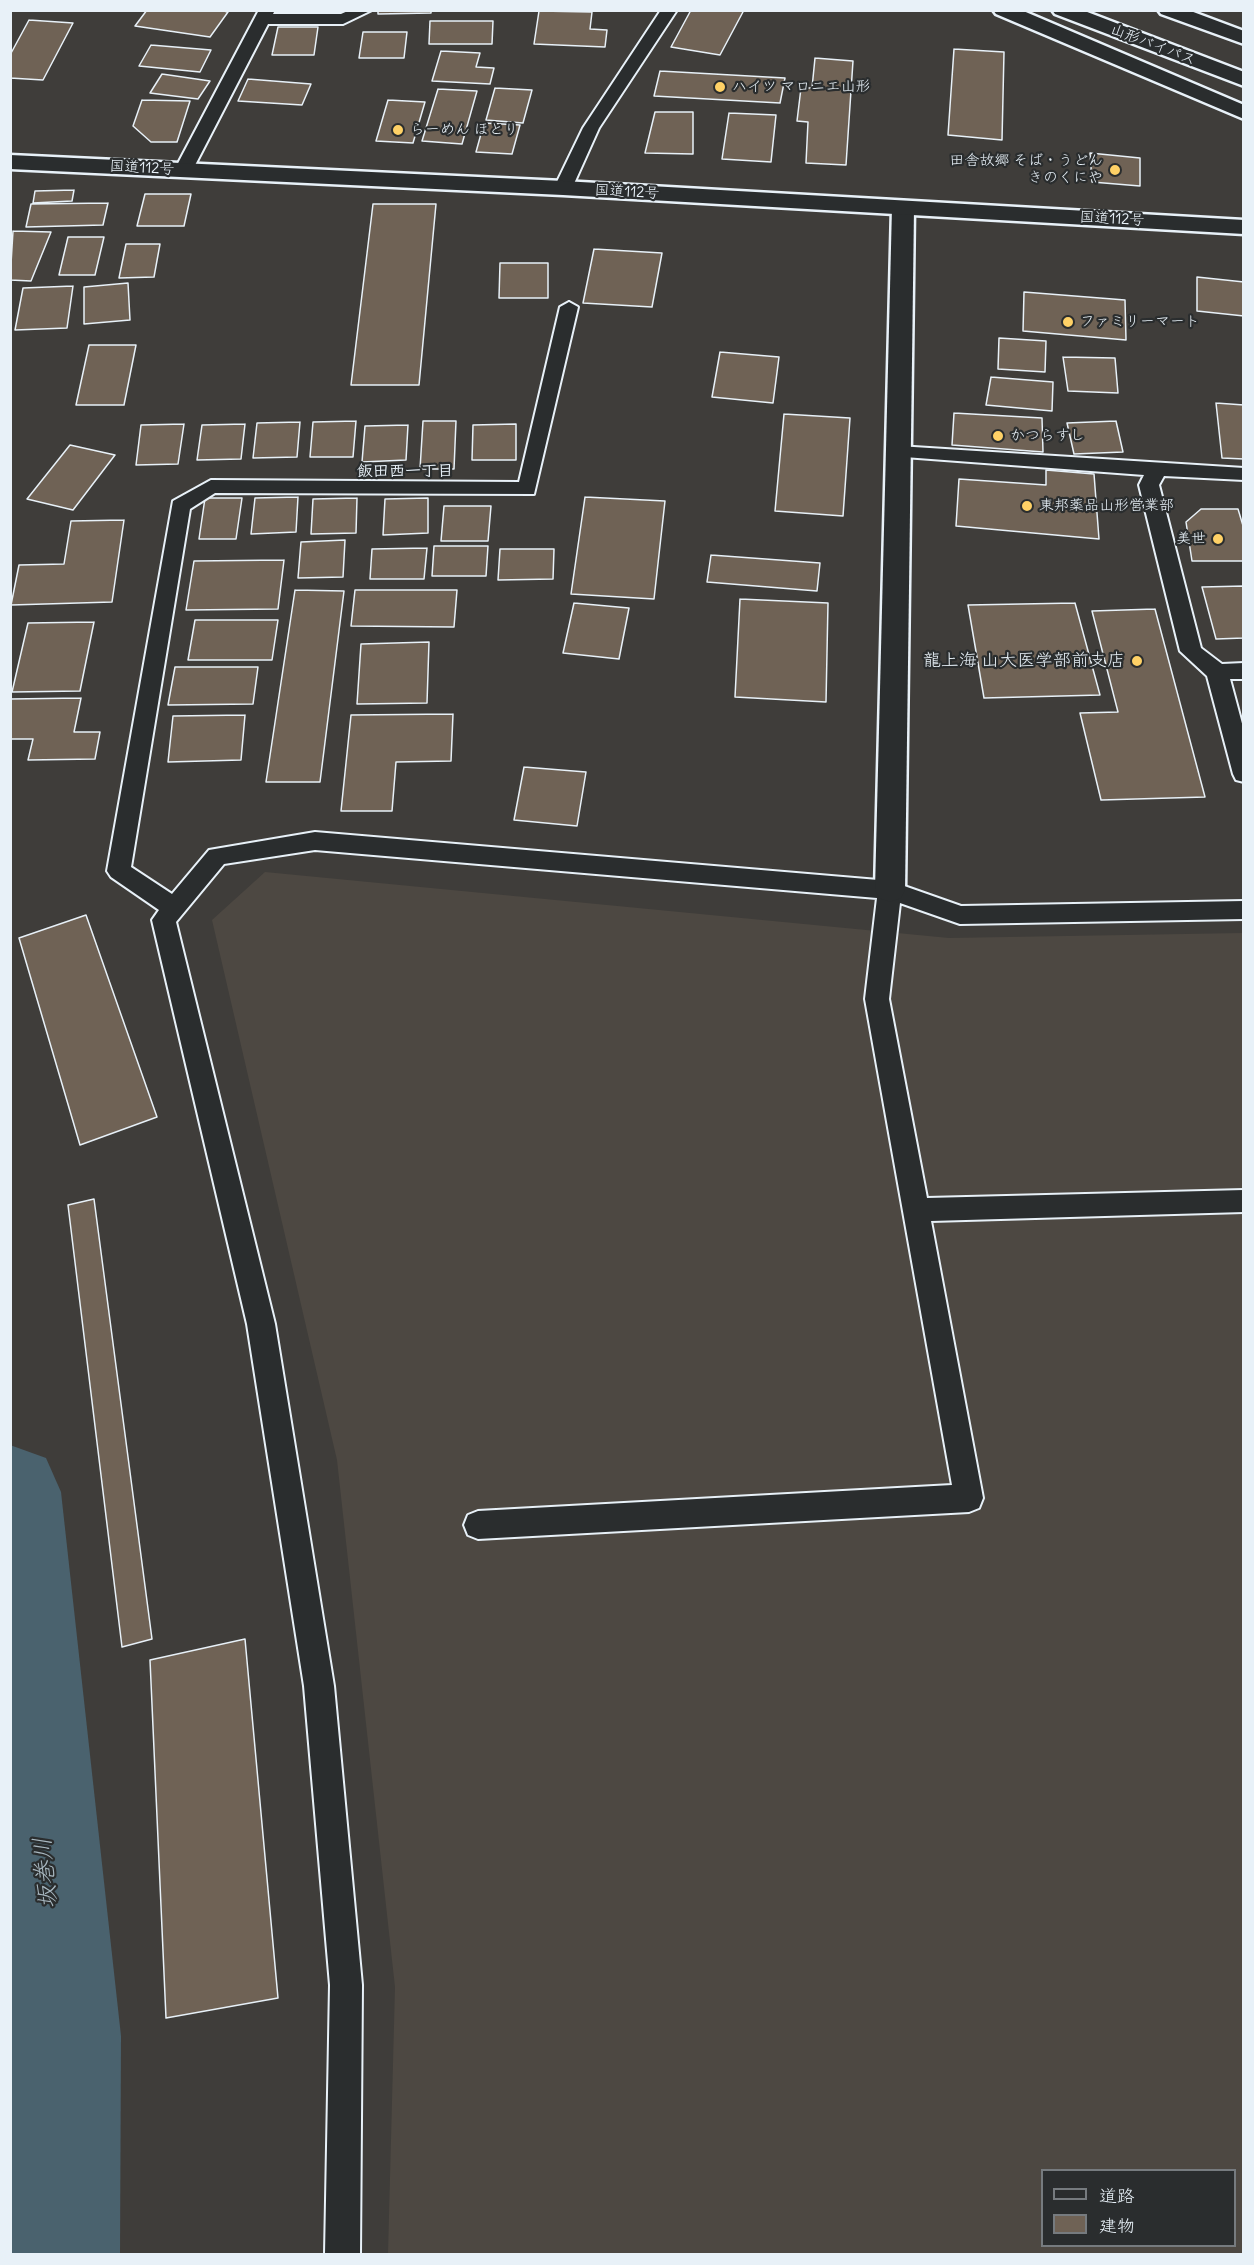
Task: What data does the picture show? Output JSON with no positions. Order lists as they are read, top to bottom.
{
  "streets": {
    "main road": ["山形バイパス", "国道112号"]
  },
  "districts": ["飯田西一丁目"],
  "water": ["坂巻川"],
  "places": [
    "ハイツ マロニエ山形",
    "らーめん ほとり",
    "田舎故郷 そば・うどん きのくにや",
    "ファミリーマート",
    "かつらすし",
    "東邦薬品山形営業部",
    "美世",
    "龍上海 山大医学部前支店"
  ],
  "legend": ["道路", "建物"]
}
